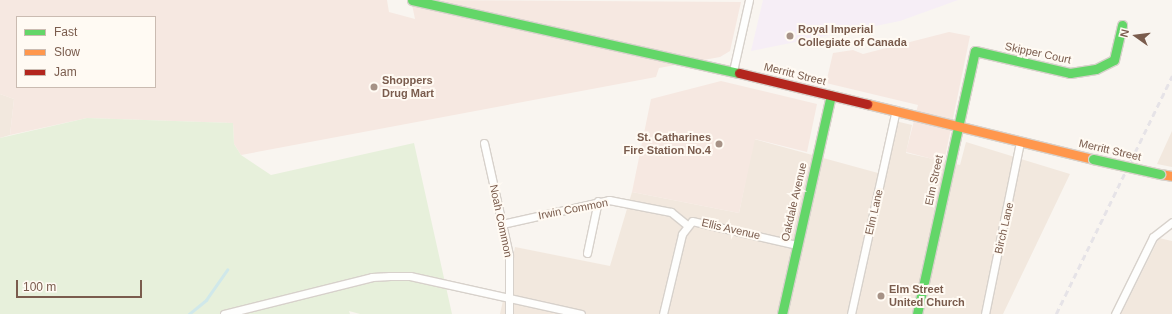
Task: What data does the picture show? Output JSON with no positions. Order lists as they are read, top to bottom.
{
  "streets": {
    "street": [
      "Skipper Court",
      "Merritt Street",
      "Elm Street",
      "Oakdale Avenue",
      "Irwin Common",
      "Elm Lane",
      "Noah Common",
      "Birch Lane",
      "Ellis Avenue"
    ]
  },
  "crossings": [
    ["Skipper Court", "Elm Street"],
    ["Merritt Street", "Elm Street"],
    ["Merritt Street", "Oakdale Avenue"],
    ["Merritt Street", "Elm Lane"],
    ["Merritt Street", "Birch Lane"],
    ["Oakdale Avenue", "Ellis Avenue"],
    ["Irwin Common", "Noah Common"],
    ["Irwin Common", "Ellis Avenue"]
  ],
  "places": [
    "Royal Imperial Collegiate of Canada",
    "Shoppers Drug Mart",
    "St. Catharines Fire Station No.4",
    "Elm Street United Church"
  ],
  "legend": ["Fast", "Slow", "Jam"],
  "scale_bar": "100 m",
  "north": "left"
}
